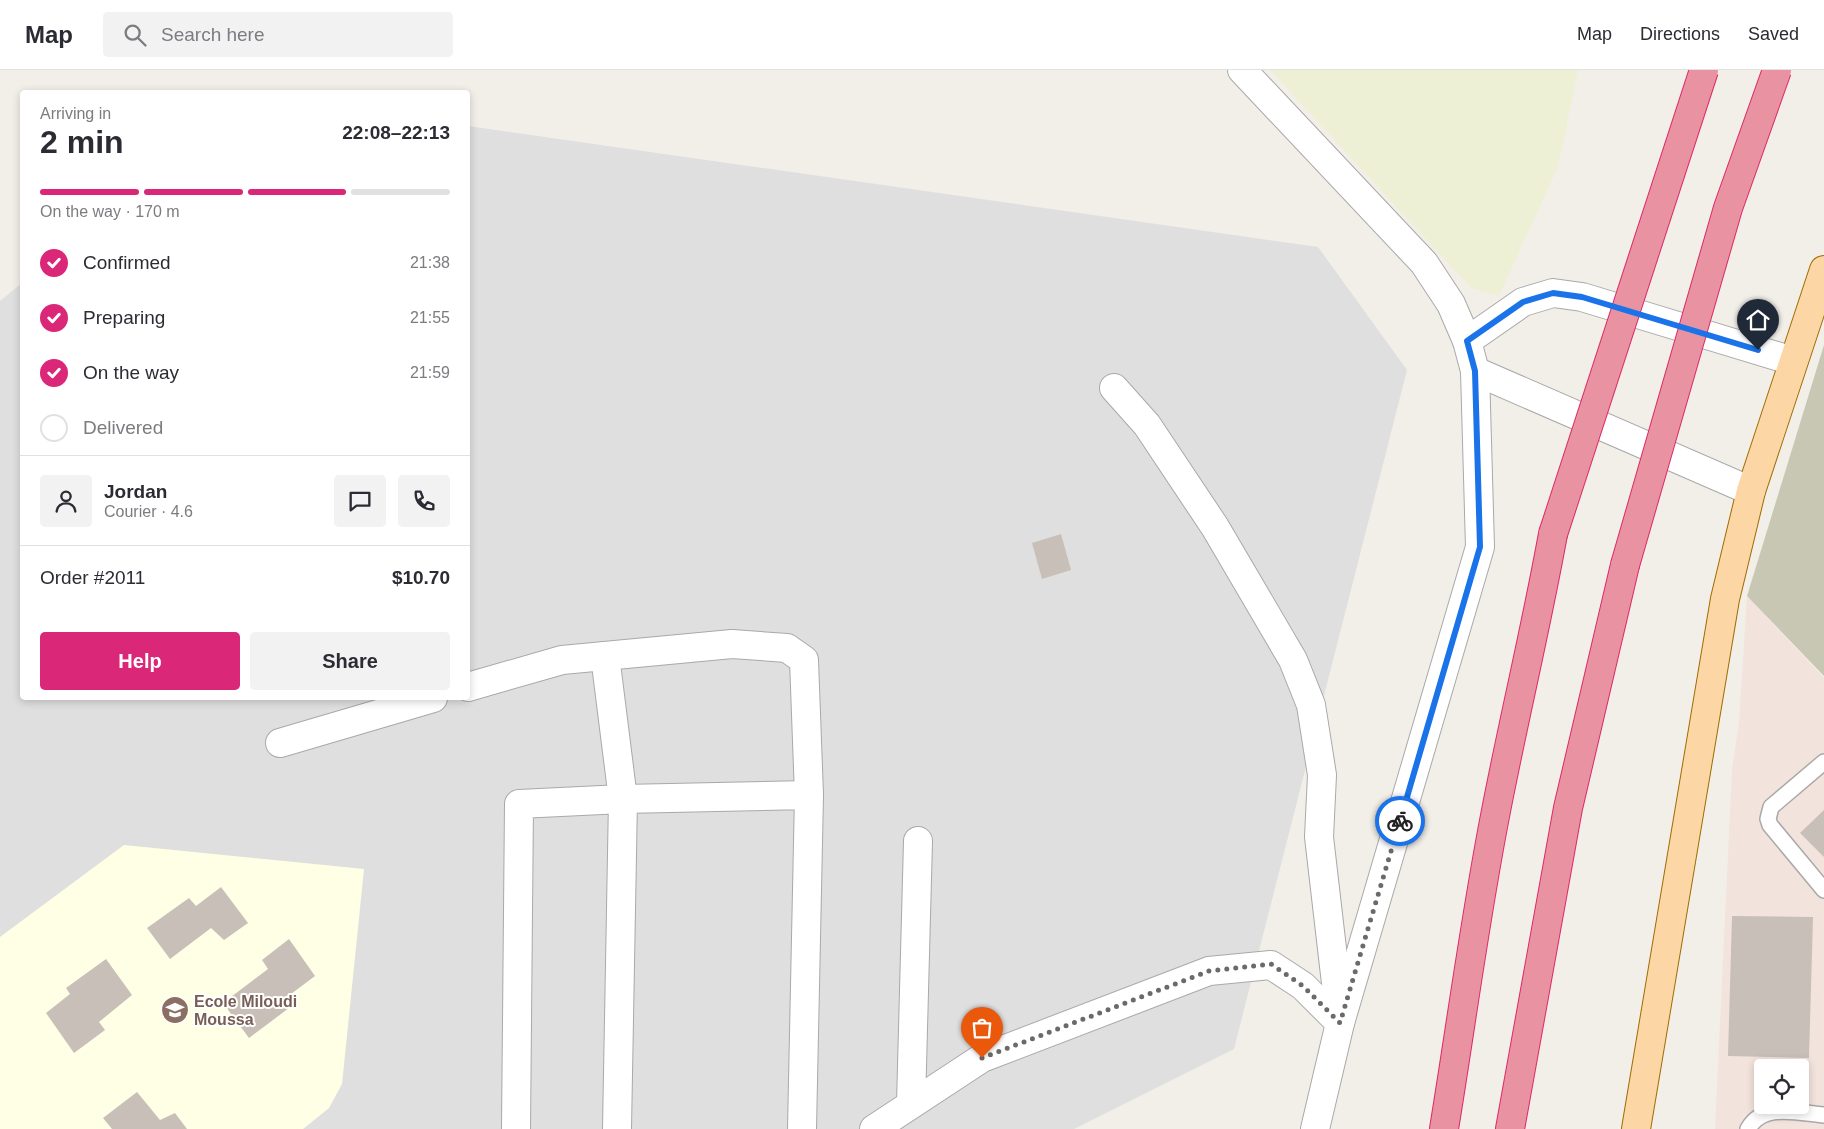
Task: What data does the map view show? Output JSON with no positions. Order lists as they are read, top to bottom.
{
  "places": {
    "school or university": ["Ecole Miloudi Moussa"]
  },
  "page": {
    "header": "Map",
    "search": "Search here",
    "nav": ["Map", "Directions", "Saved"],
    "heading": ["2 min", "Arriving in", "22:08–22:13"],
    "panel": [
      "Jordan",
      "Courier · 4.6",
      "Order #2011",
      "$10.70"
    ],
    "bar": "On the way · 170 m",
    "list": [
      ["Confirmed", "21:38"],
      ["Preparing", "21:55"],
      ["On the way", "21:59"],
      "Delivered"
    ],
    "buttons": ["Help", "Share"]
  }
}
